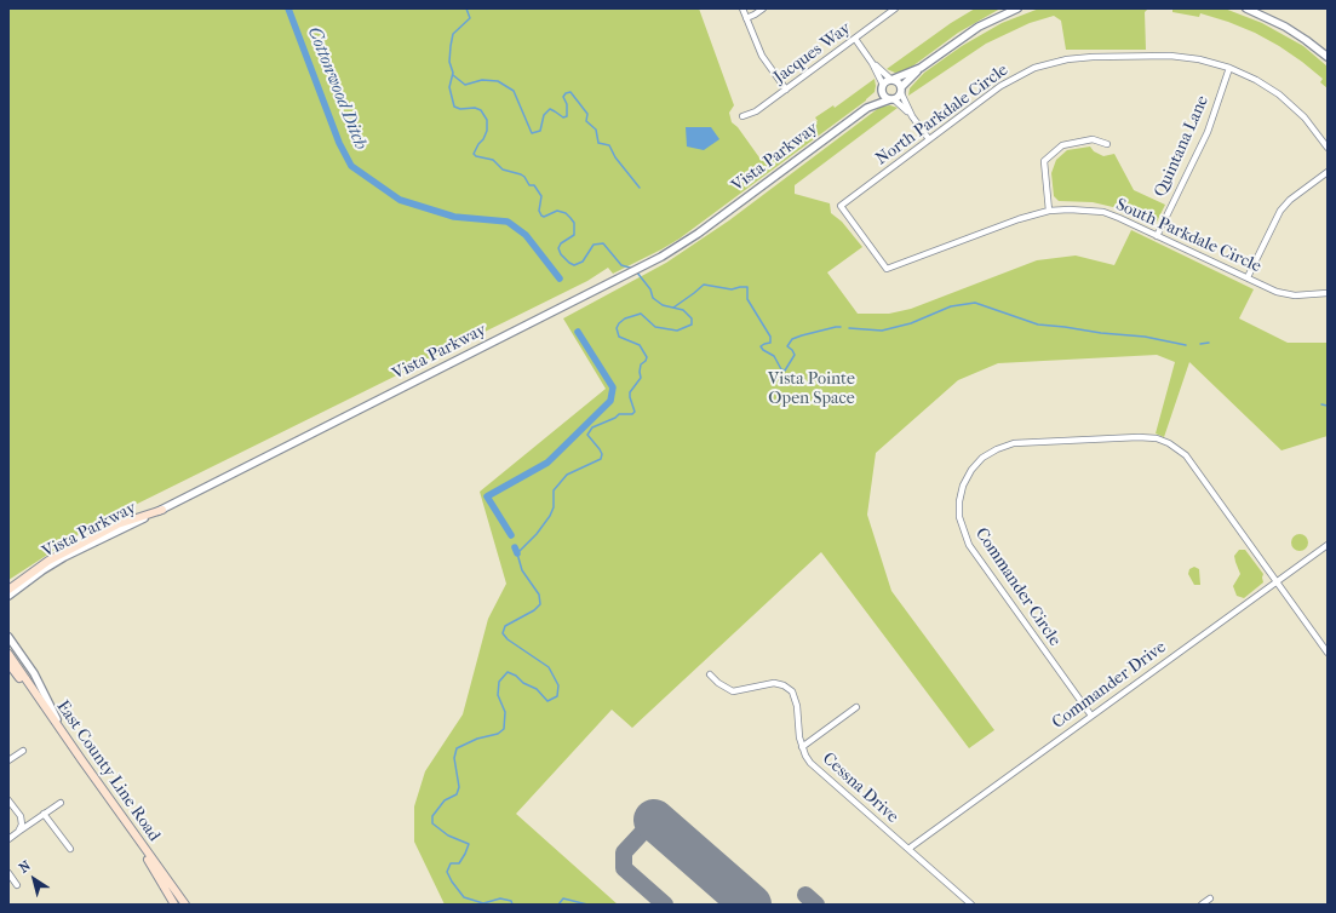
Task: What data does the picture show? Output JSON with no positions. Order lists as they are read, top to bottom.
{
  "streets": {
    "main road": ["East County Line Road"],
    "street": [
      "Jacques Way",
      "North Parkdale Circle",
      "Quintana Lane",
      "Vista Parkway",
      "South Parkdale Circle",
      "Commander Circle",
      "Commander Drive",
      "Cessna Drive"
    ]
  },
  "crossings": [
    ["North Parkdale Circle", "Quintana Lane"],
    ["North Parkdale Circle", "South Parkdale Circle"],
    ["Quintana Lane", "South Parkdale Circle"],
    ["Commander Circle", "Commander Drive"],
    ["Commander Drive", "Cessna Drive"]
  ],
  "water": ["Cottonwood Ditch"],
  "parks": ["Vista Pointe Open Space"],
  "north": "top left"
}
